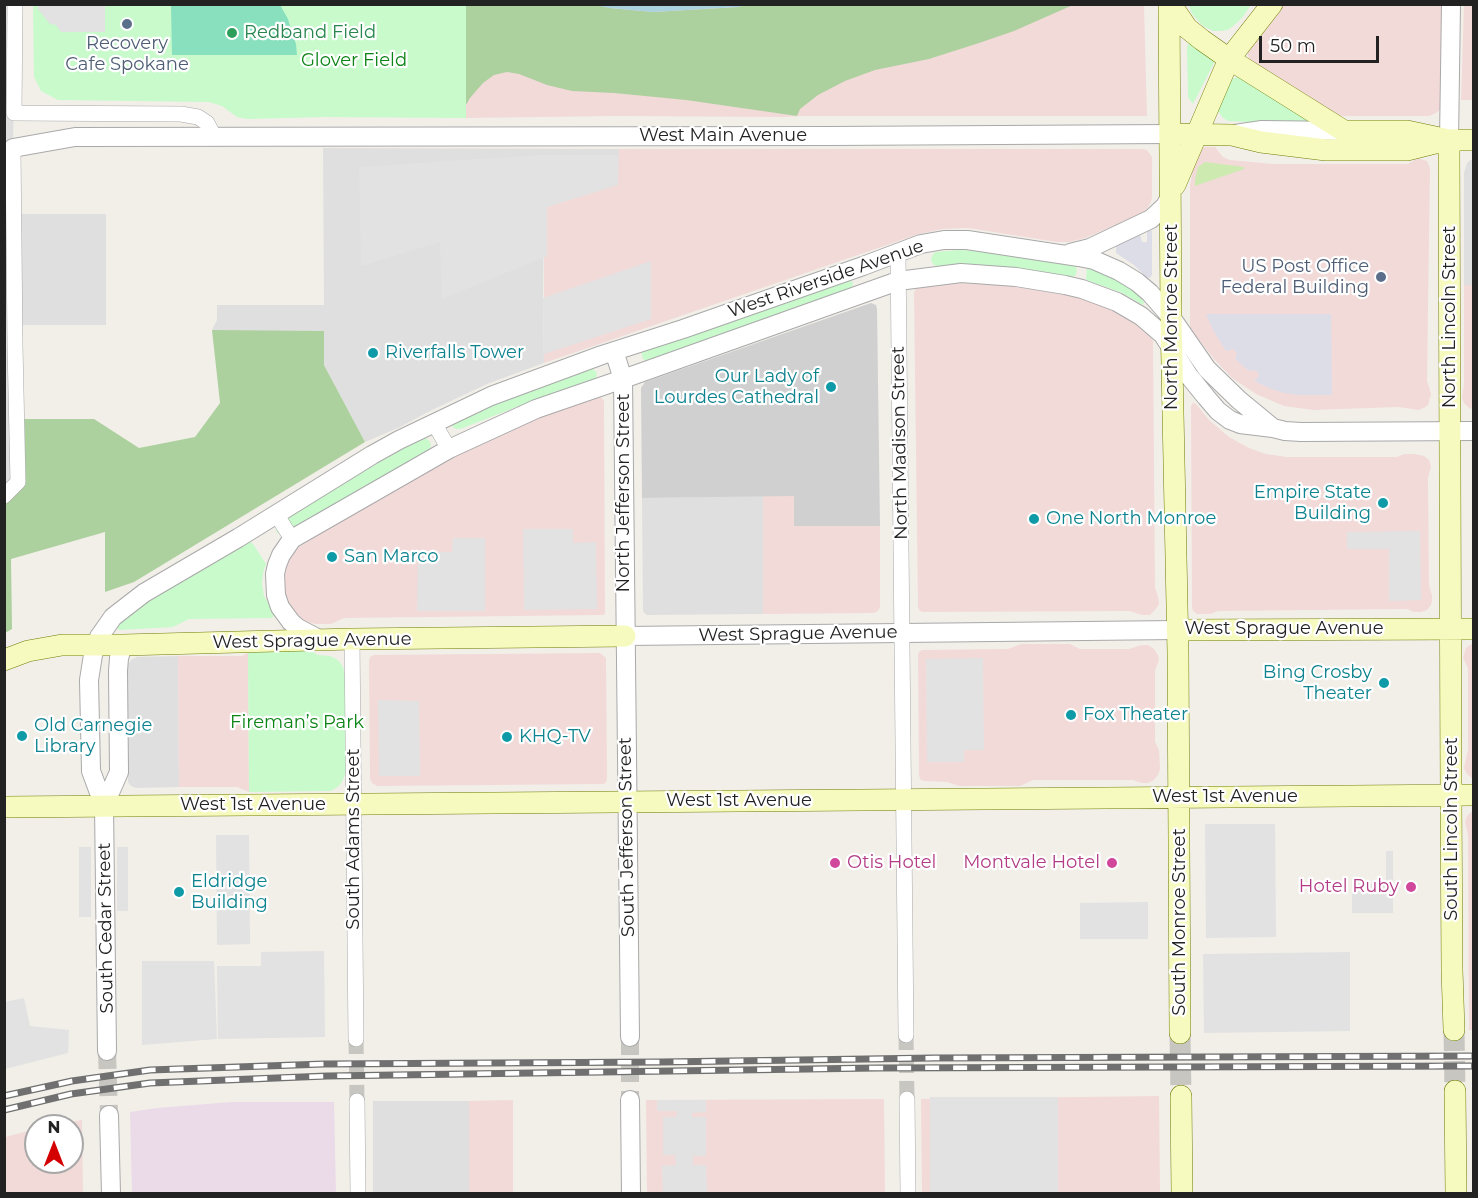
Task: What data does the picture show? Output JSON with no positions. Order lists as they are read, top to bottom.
{
  "streets": {
    "main road": [
      "West Main Avenue",
      "North Monroe Street",
      "North Lincoln Street",
      "West Sprague Avenue",
      "West 1st Avenue",
      "South Lincoln Street",
      "South Monroe Street"
    ],
    "street": [
      "West Riverside Avenue",
      "North Madison Street",
      "North Jefferson Street",
      "South Jefferson Street",
      "South Adams Street",
      "South Cedar Street"
    ]
  },
  "crossings": [
    ["West Main Avenue", "North Monroe Street"],
    ["West Main Avenue", "North Lincoln Street"],
    ["West Riverside Avenue", "North Monroe Street"],
    ["West Riverside Avenue", "North Lincoln Street"],
    ["West Riverside Avenue", "North Madison Street"],
    ["West Riverside Avenue", "North Jefferson Street"],
    ["West Riverside Avenue", "South Cedar Street"],
    ["North Monroe Street", "West Sprague Avenue"],
    ["North Monroe Street", "South Monroe Street"],
    ["North Lincoln Street", "West Sprague Avenue"],
    ["North Lincoln Street", "South Lincoln Street"],
    ["North Madison Street", "West Sprague Avenue"],
    ["North Madison Street", "West 1st Avenue"],
    ["North Jefferson Street", "West Sprague Avenue"],
    ["North Jefferson Street", "South Jefferson Street"],
    ["West Sprague Avenue", "South Lincoln Street"],
    ["West Sprague Avenue", "South Jefferson Street"],
    ["West Sprague Avenue", "South Adams Street"],
    ["West Sprague Avenue", "South Monroe Street"],
    ["West Sprague Avenue", "South Cedar Street"],
    ["West 1st Avenue", "South Lincoln Street"],
    ["West 1st Avenue", "South Jefferson Street"],
    ["West 1st Avenue", "South Adams Street"],
    ["West 1st Avenue", "South Monroe Street"],
    ["West 1st Avenue", "South Cedar Street"]
  ],
  "parks": ["Glover Field", "Fireman’s Park"],
  "places": [
    "Recovery Cafe Spokane",
    "Redband Field",
    "US Post Office Federal Building",
    "Riverfalls Tower",
    "Our Lady of Lourdes Cathedral",
    "Empire State Building",
    "One North Monroe",
    "San Marco",
    "Bing Crosby Theater",
    "Fox Theater",
    "Old Carnegie Library",
    "KHQ-TV",
    "Otis Hotel",
    "Montvale Hotel",
    "Hotel Ruby",
    "Eldridge Building"
  ],
  "scale_bar": "50 m",
  "north": "top"
}
